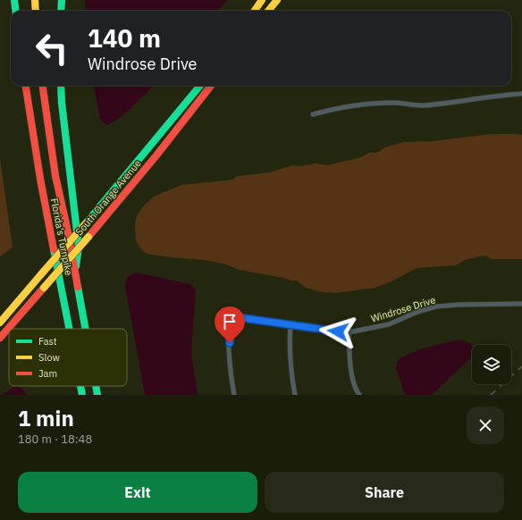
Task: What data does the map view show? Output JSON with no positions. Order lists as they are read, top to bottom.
{
  "streets": {
    "main road": ["South Orange Avenue", "Florida's Turnpike"],
    "street": ["Windrose Drive"]
  },
  "legend": ["Fast", "Slow", "Jam"],
  "page": {
    "turn": ["140 m", "Windrose Drive"],
    "heading": ["1 min", "180 m · 18:48"],
    "buttons": ["Exit", "Share"]
  }
}
